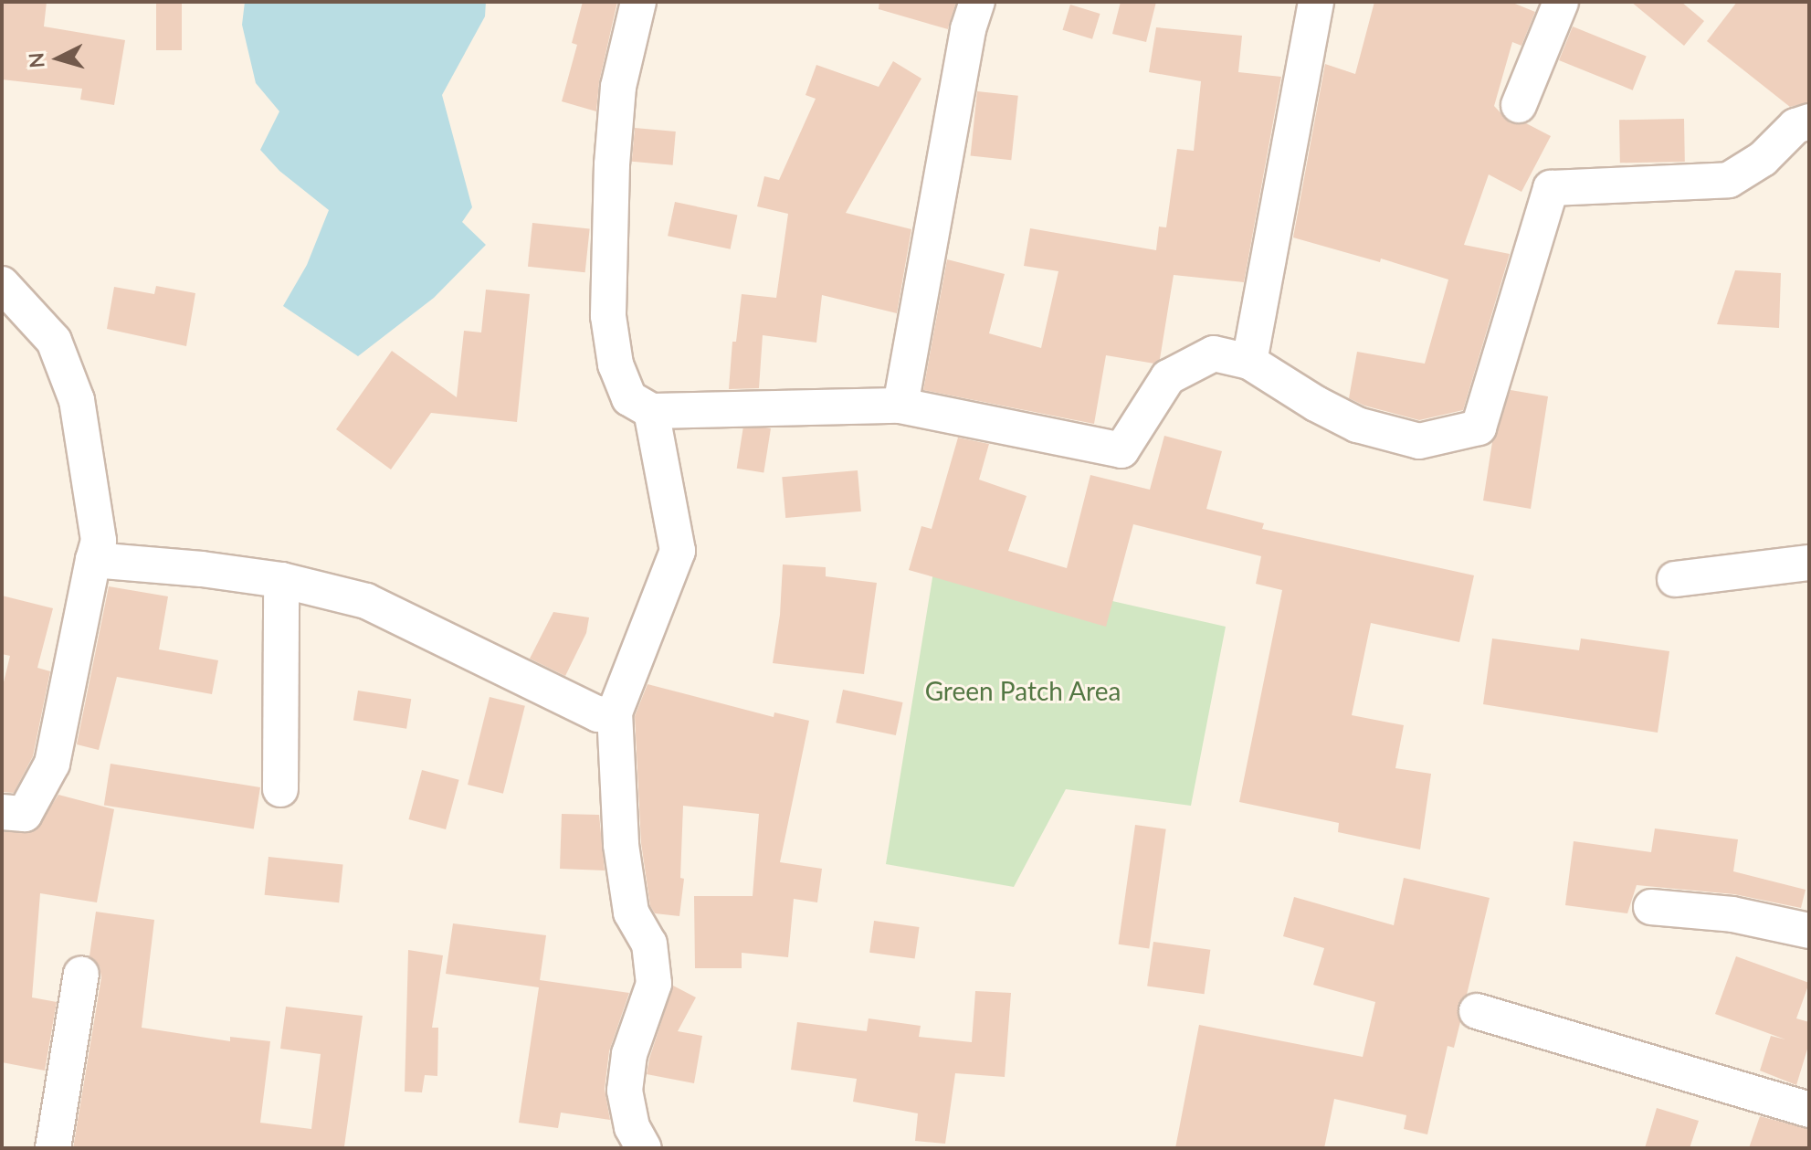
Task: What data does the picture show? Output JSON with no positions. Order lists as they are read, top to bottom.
{
  "parks": ["Green Patch Area"],
  "north": "left"
}
